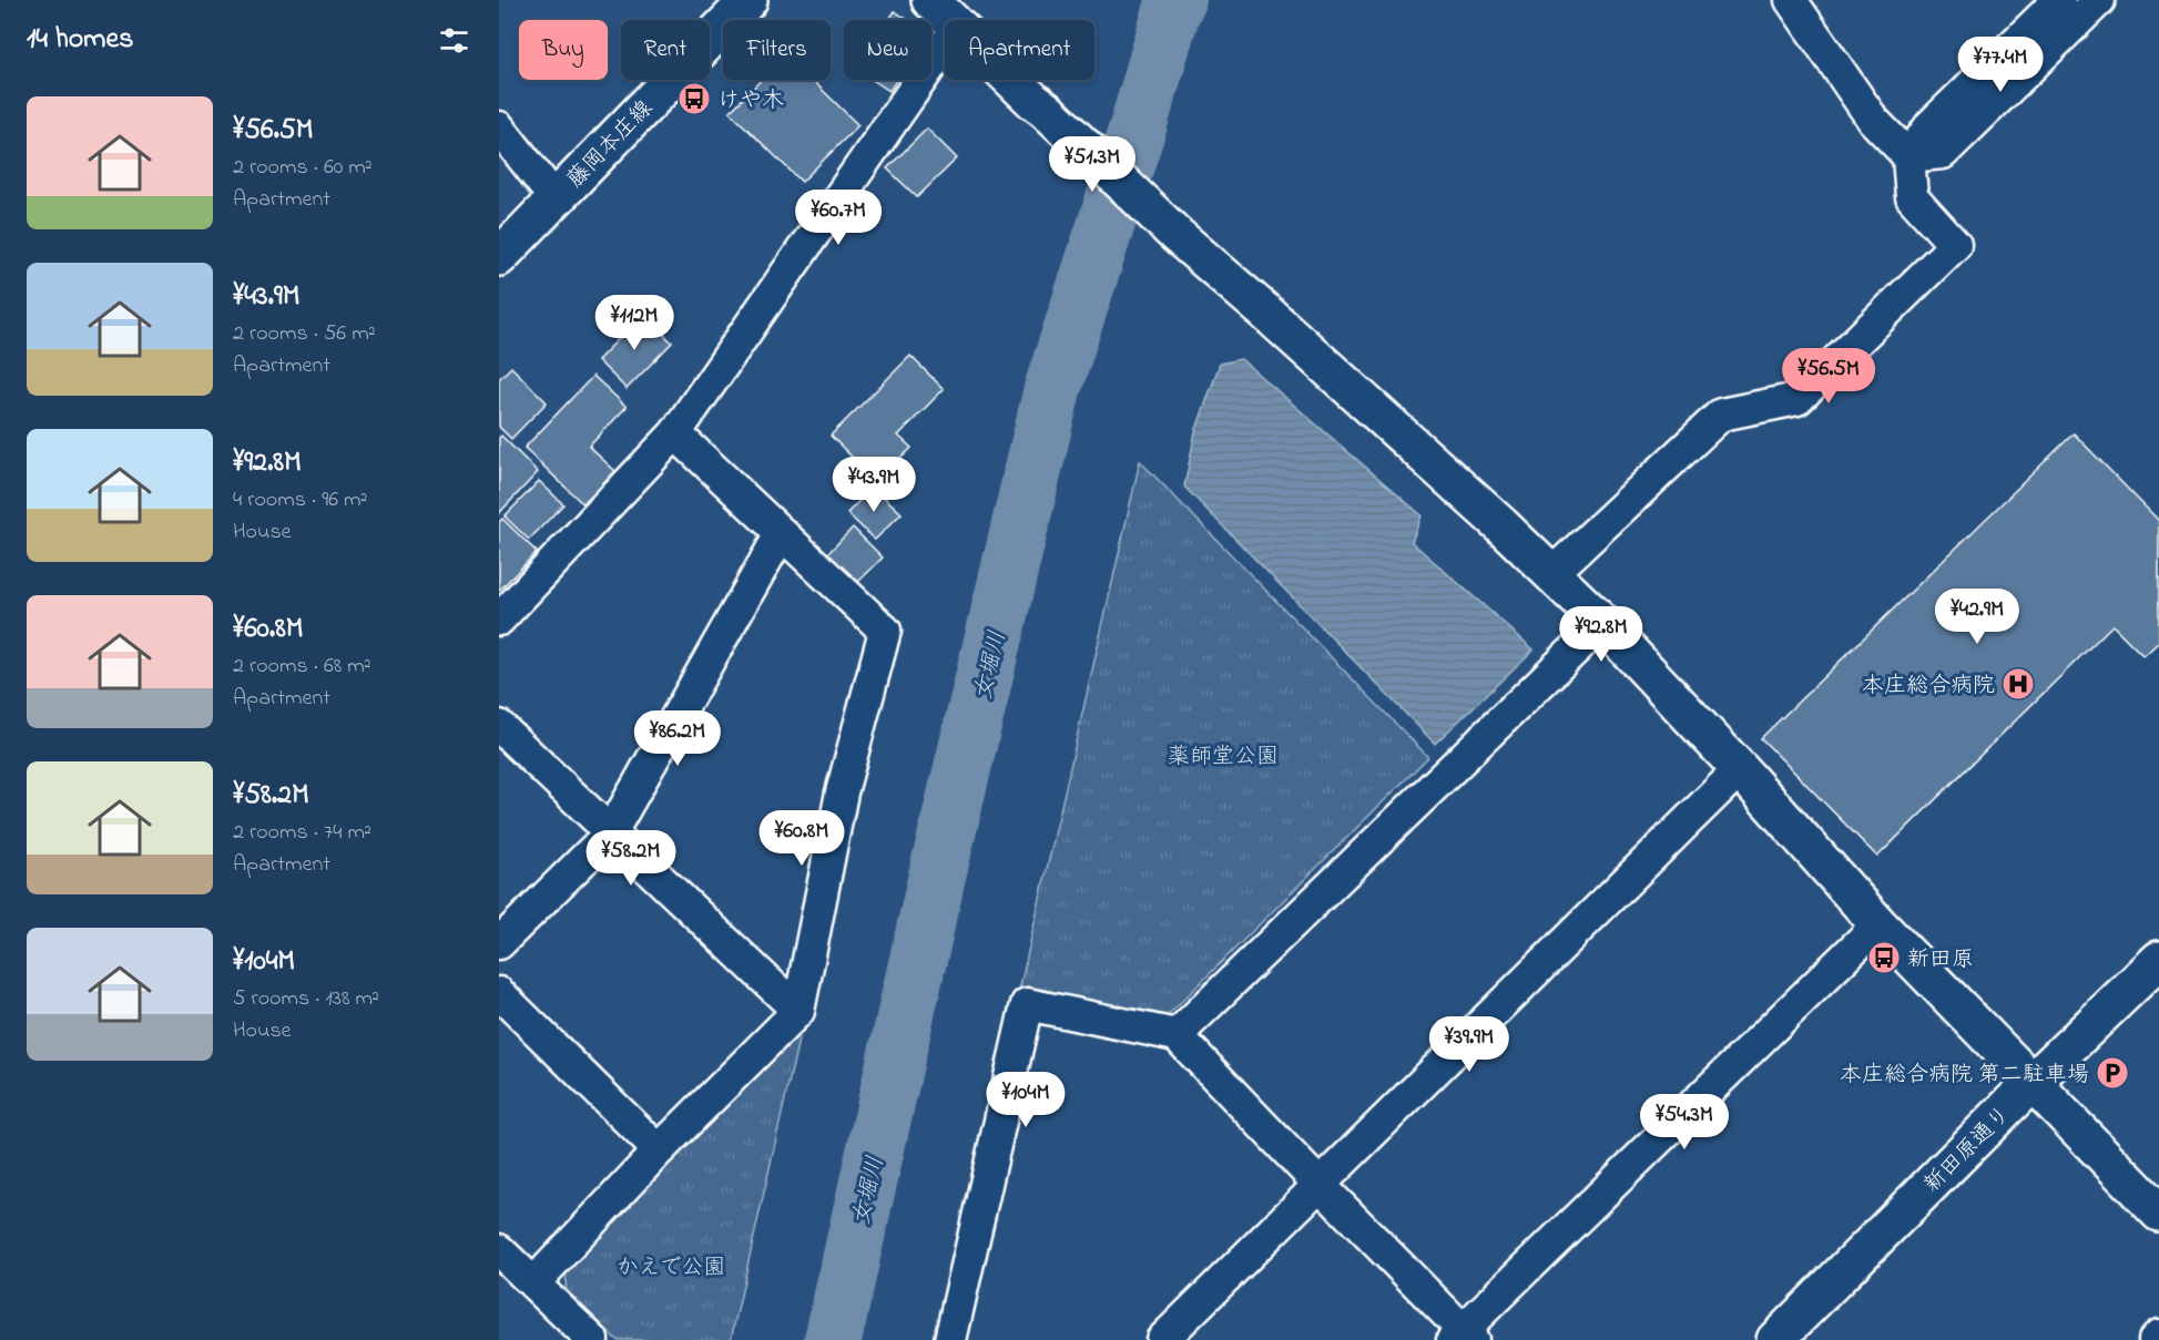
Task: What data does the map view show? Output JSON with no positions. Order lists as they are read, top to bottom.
{
  "streets": {
    "street": ["藤岡本庄線", "新田原通り"]
  },
  "water": ["女堀川"],
  "parks": ["薬師堂公園", "かえで公園"],
  "places": {
    "bus stop": ["けや木", "新田原"],
    "hospital": ["本庄総合病院"],
    "parking": ["本庄総合病院 第二駐車場"]
  },
  "page": {
    "heading": "14 homes",
    "chip": [
      "Buy",
      "Rent",
      "Filters",
      "New",
      "Apartment"
    ],
    "price": [
      "¥77.4M",
      "¥51.3M",
      "¥60.7M",
      "¥112M",
      "¥56.5M",
      "¥43.9M",
      "¥42.9M",
      "¥92.8M",
      "¥86.2M",
      "¥60.8M",
      "¥58.2M",
      "¥39.9M",
      "¥104M",
      "¥54.3M"
    ],
    "list": [
      {
        "name": "¥56.5M",
        "note": "2 rooms · 60 m² · Apartment"
      },
      {
        "name": "¥43.9M",
        "note": "2 rooms · 56 m² · Apartment"
      },
      {
        "name": "¥92.8M",
        "note": "4 rooms · 96 m² · House"
      },
      {
        "name": "¥60.8M",
        "note": "2 rooms · 68 m² · Apartment"
      },
      {
        "name": "¥58.2M",
        "note": "2 rooms · 74 m² · Apartment"
      },
      {
        "name": "¥104M",
        "note": "5 rooms · 138 m² · House"
      }
    ]
  }
}
